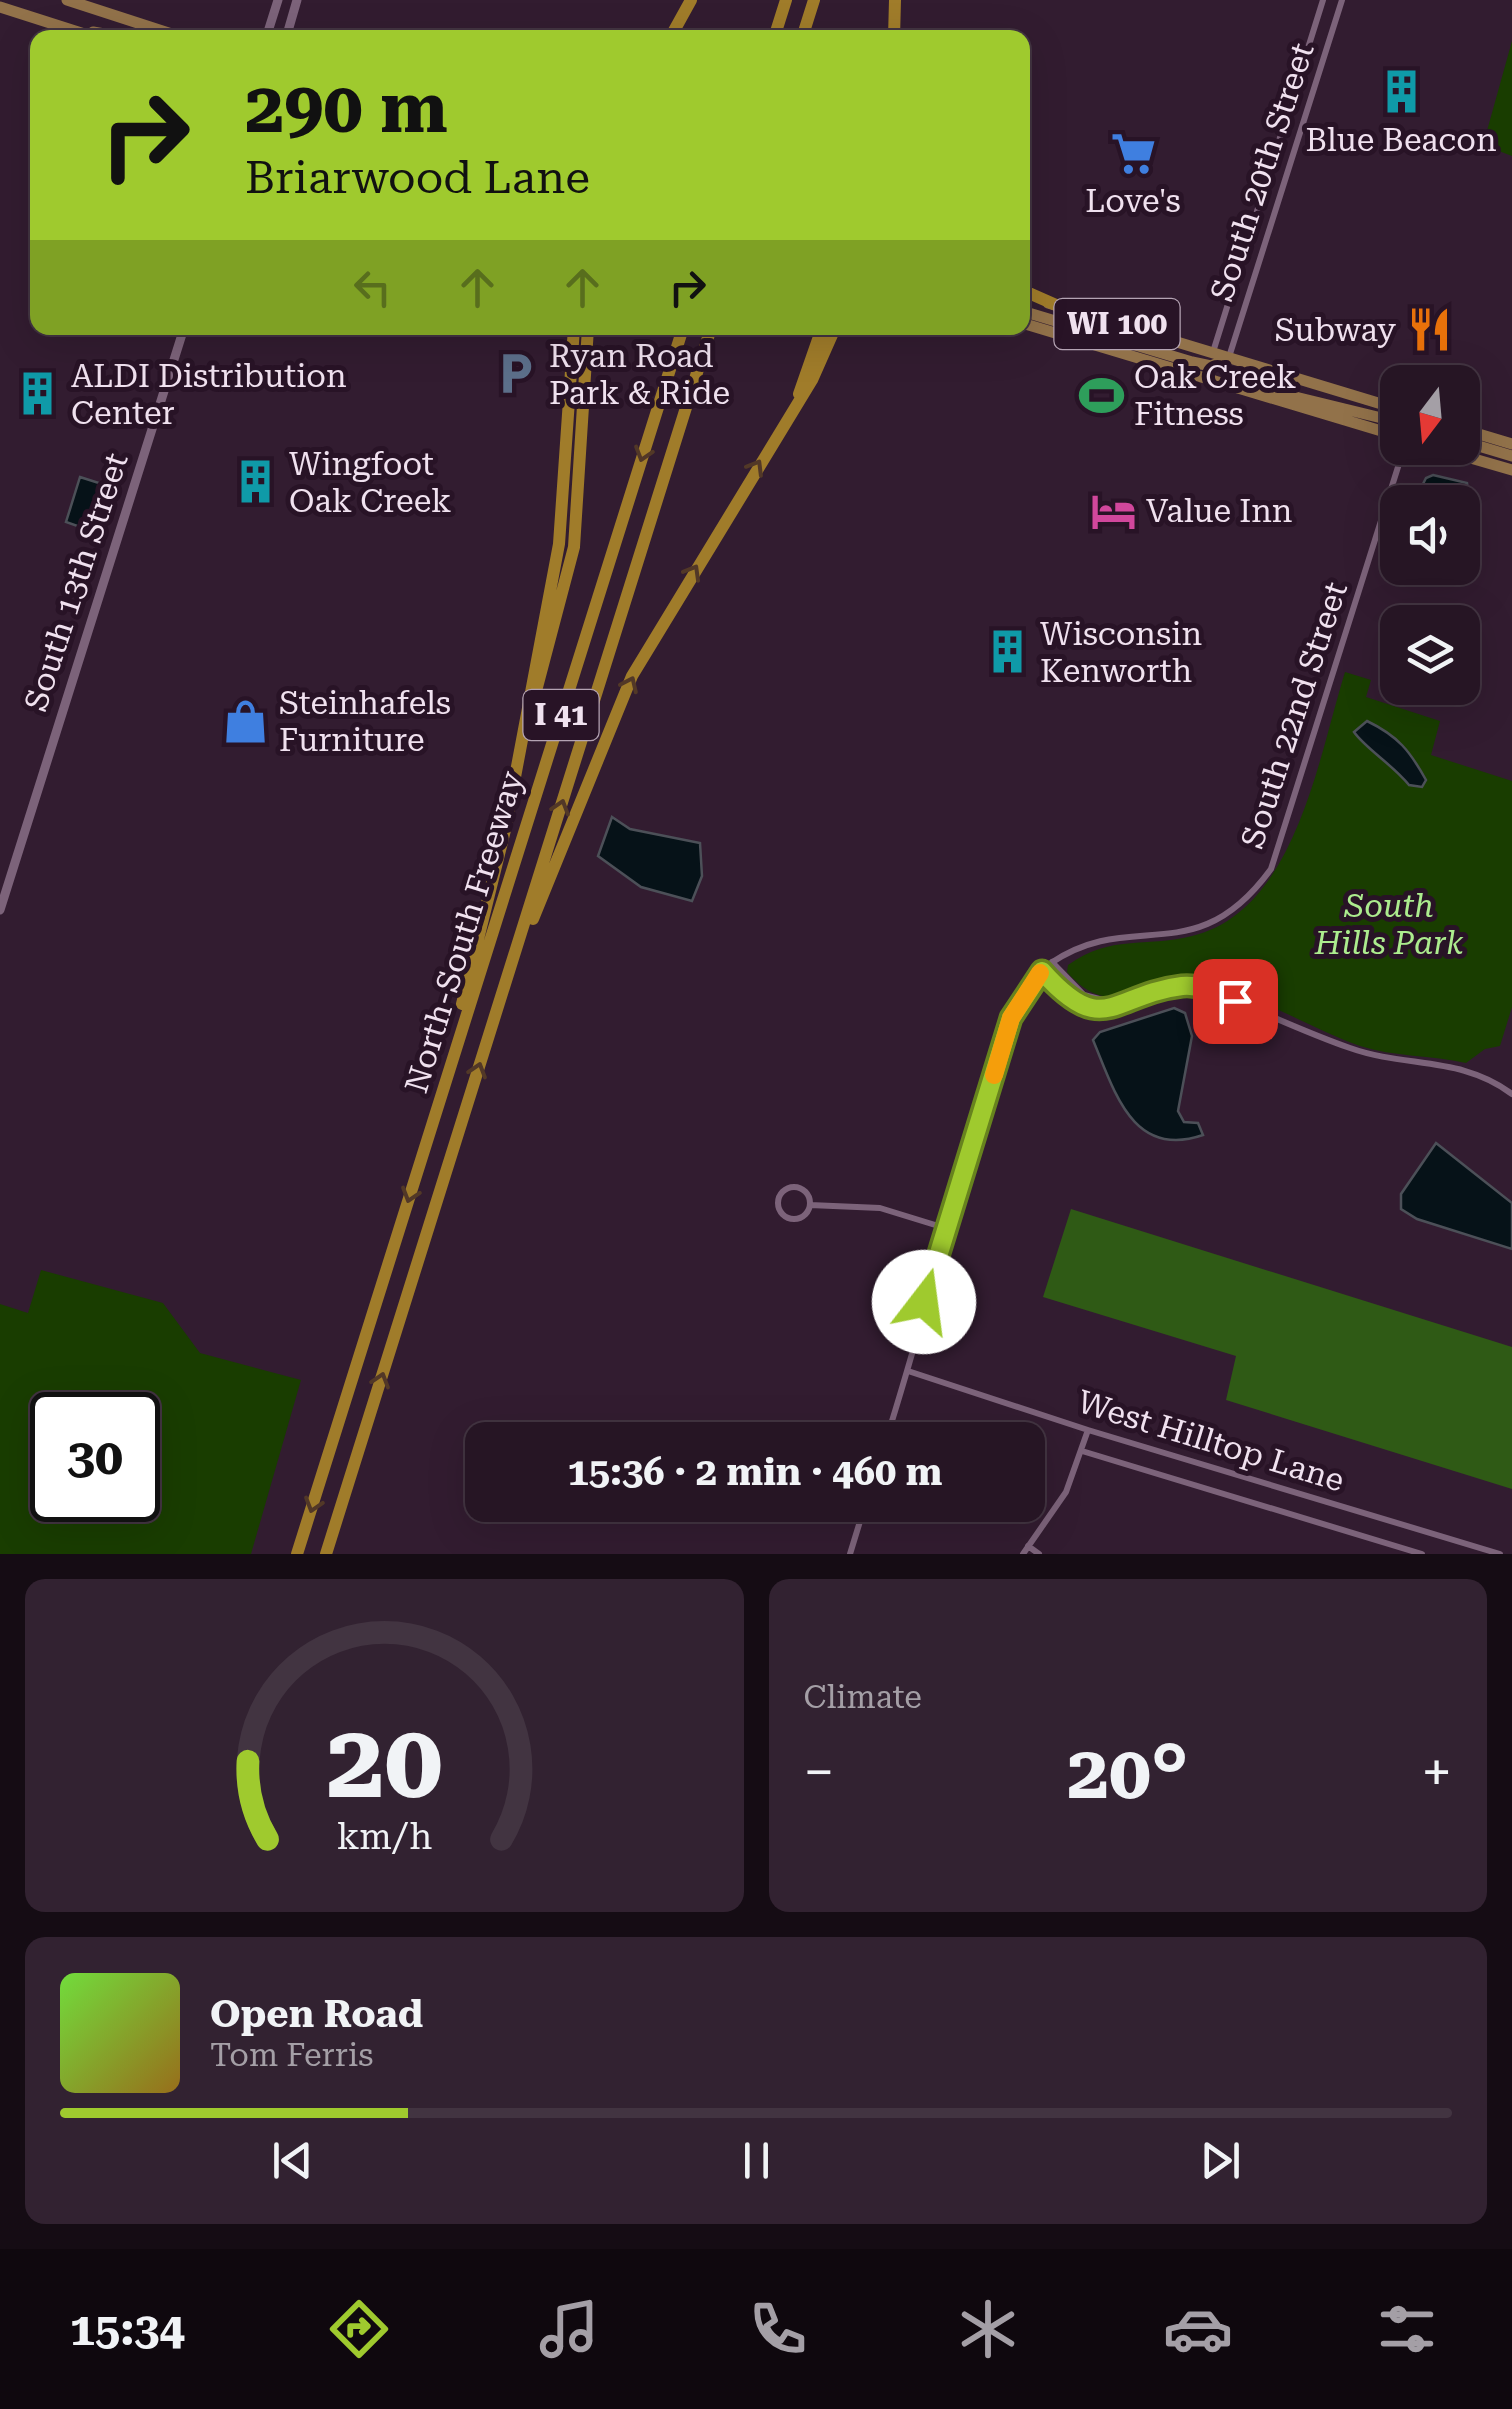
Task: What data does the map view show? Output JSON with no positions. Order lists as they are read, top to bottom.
{
  "streets": {
    "highway": ["I 41", "North-South Freeway"],
    "main road": ["WI 100"],
    "street": [
      "South 20th Street",
      "South 13th Street",
      "South 22nd Street",
      "West Hilltop Lane"
    ]
  },
  "crossings": [
    ["South 20th Street", "WI 100"]
  ],
  "parks": ["South Hills Park"],
  "places": {
    "building": [
      "Blue Beacon",
      "ALDI Distribution Center",
      "Wingfoot Oak Creek",
      "Wisconsin Kenworth"
    ],
    "supermarket": ["Love's"],
    "restaurant": ["Subway"],
    "parking": ["Ryan Road Park & Ride"],
    "sports": ["Oak Creek Fitness"],
    "hotel": ["Value Inn"],
    "shop": ["Steinhafels Furniture"]
  },
  "north": "bottom",
  "page": {
    "turn": ["290 m", "Briarwood Lane"],
    "limit": "30",
    "trip": "15:36 · 2 min · 460 m",
    "tile": "Climate",
    "heat": ["−", "20°", "+"],
    "song": ["Open Road", "Tom Ferris"],
    "tabs": "15:34",
    "gauge": ["20", "km/h"]
  }
}
